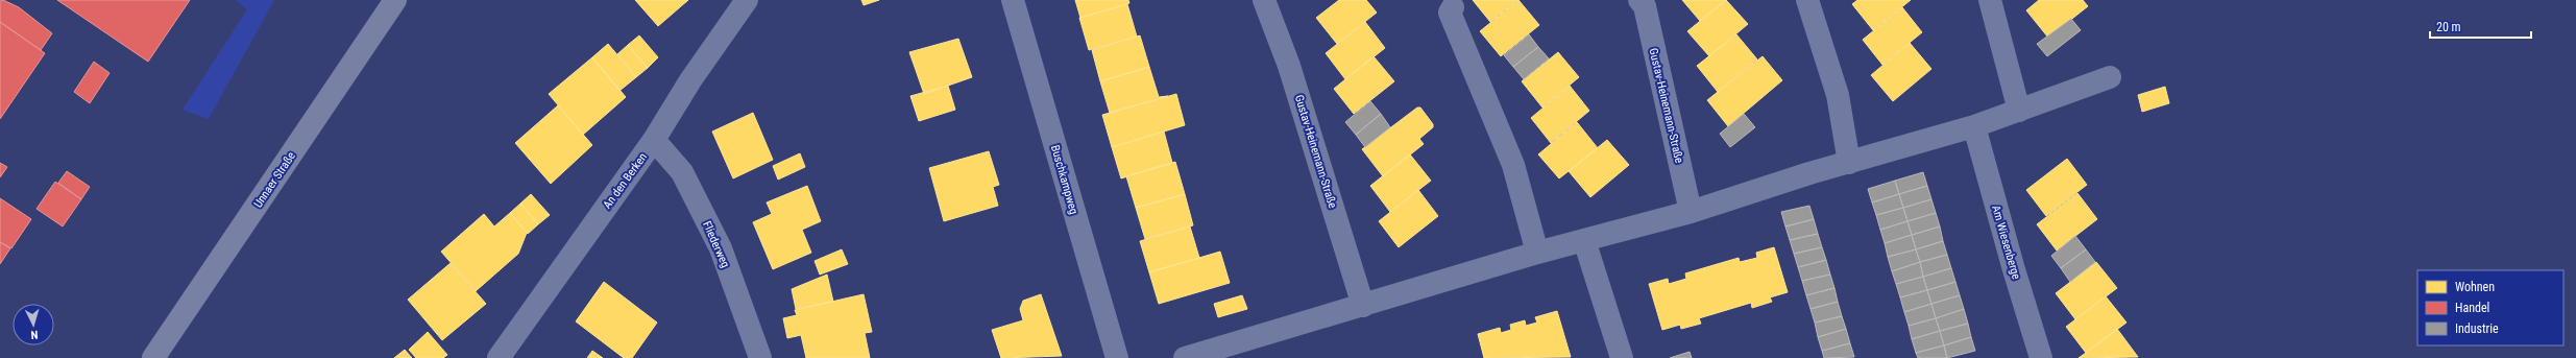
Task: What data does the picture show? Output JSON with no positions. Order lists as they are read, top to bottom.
{
  "streets": {
    "main road": ["Unnaer Straße"],
    "street": [
      "Gustav-Heinemann-Straße",
      "Buschkampweg",
      "An den Berken",
      "Am Wiesenberge",
      "Fliederweg"
    ]
  },
  "crossings": [
    ["An den Berken", "Fliederweg"]
  ],
  "legend": ["Wohnen", "Handel", "Industrie"],
  "scale_bar": "20 m",
  "north": "bottom"
}
